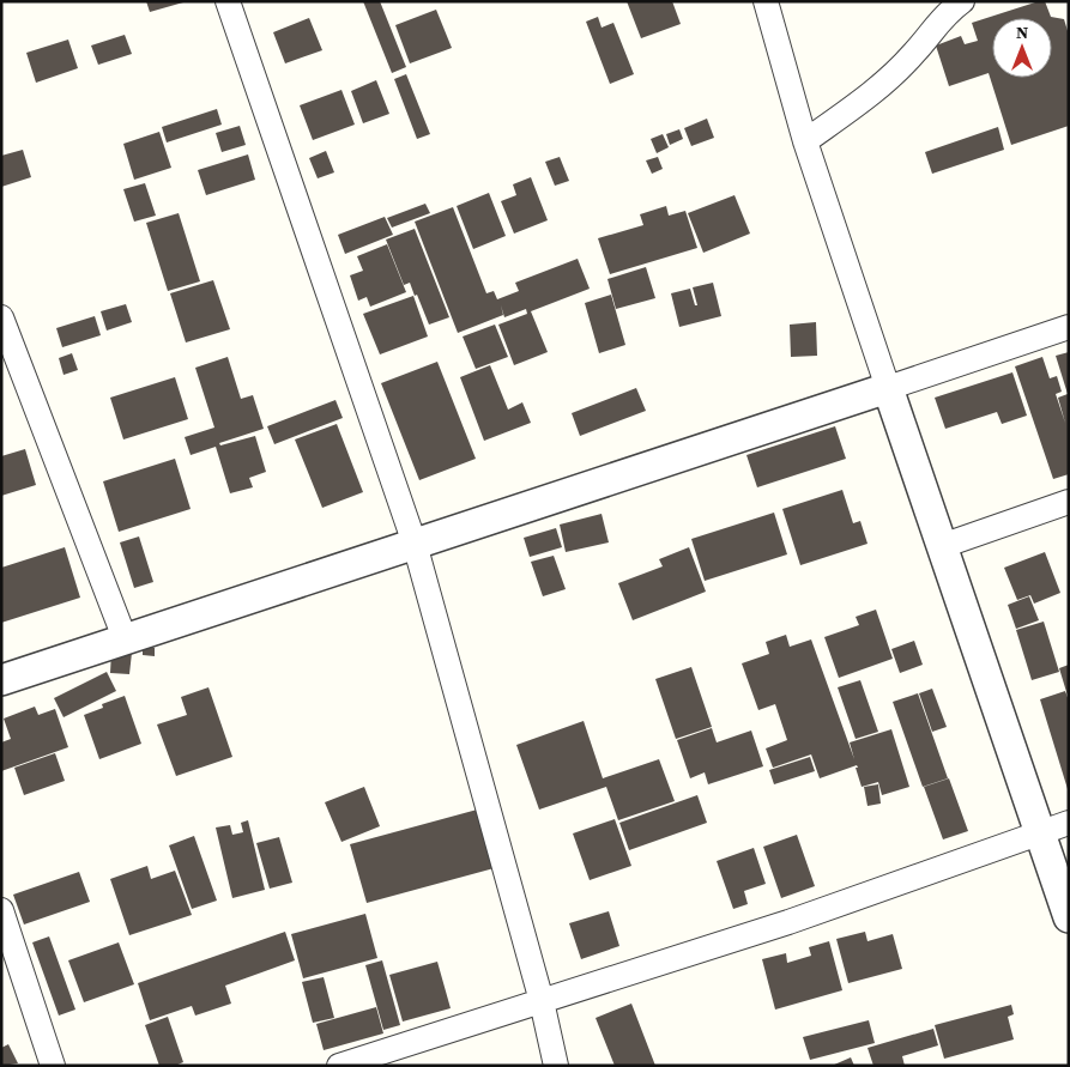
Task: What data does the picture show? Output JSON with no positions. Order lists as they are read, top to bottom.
{
  "north": "top"
}
